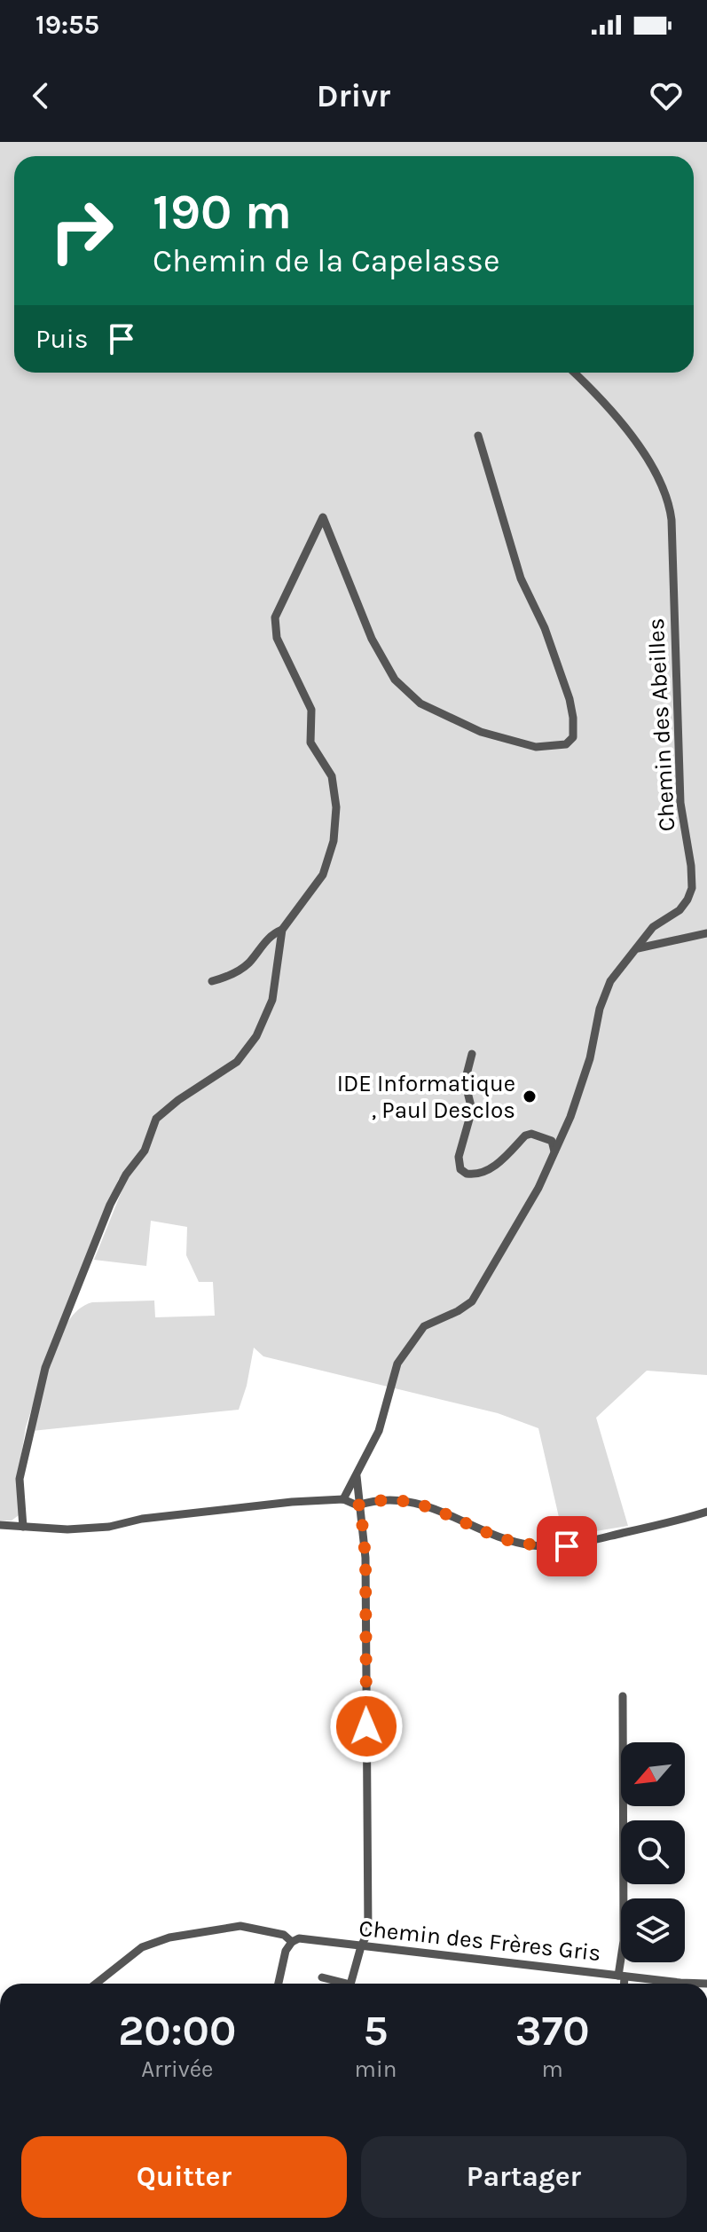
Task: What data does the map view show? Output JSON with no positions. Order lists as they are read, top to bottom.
{
  "streets": {
    "street": ["Chemin des Abeilles", "Chemin des Frères Gris"]
  },
  "crossings": [
    ["Chemin des Abeilles", "Chemin des Frères Gris"]
  ],
  "places": ["IDE Informatique , Paul Desclos"],
  "north": "bottom left",
  "page": {
    "status": "19:55",
    "header": "Drivr",
    "turn": ["190 m", "Chemin de la Capelasse"],
    "then": "Puis",
    "eta": [
      "20:00",
      "Arrivée",
      "5",
      "min",
      "370",
      "m"
    ],
    "buttons": ["Quitter", "Partager"]
  }
}
